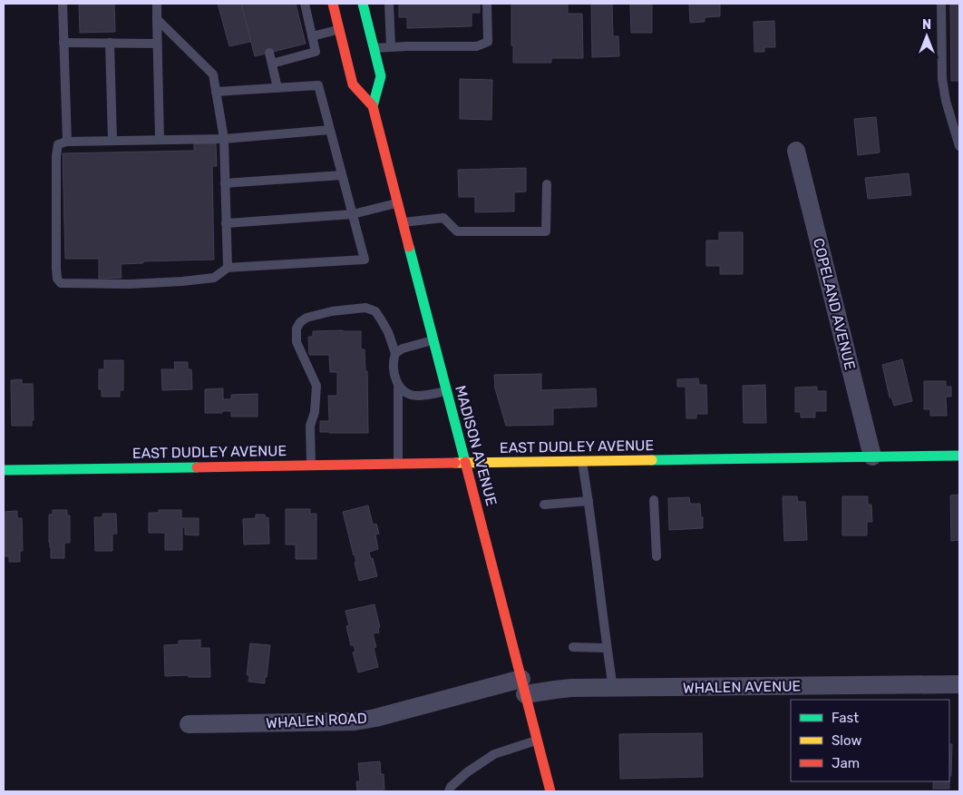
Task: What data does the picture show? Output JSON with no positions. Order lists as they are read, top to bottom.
{
  "streets": {
    "street": [
      "COPELAND AVENUE",
      "MADISON AVENUE",
      "EAST DUDLEY AVENUE",
      "WHALEN AVENUE",
      "WHALEN ROAD"
    ]
  },
  "crossings": [
    ["COPELAND AVENUE", "EAST DUDLEY AVENUE"],
    ["MADISON AVENUE", "EAST DUDLEY AVENUE"],
    ["MADISON AVENUE", "WHALEN AVENUE"],
    ["MADISON AVENUE", "WHALEN ROAD"],
    ["WHALEN AVENUE", "WHALEN ROAD"]
  ],
  "legend": ["Fast", "Slow", "Jam"],
  "north": "top"
}
